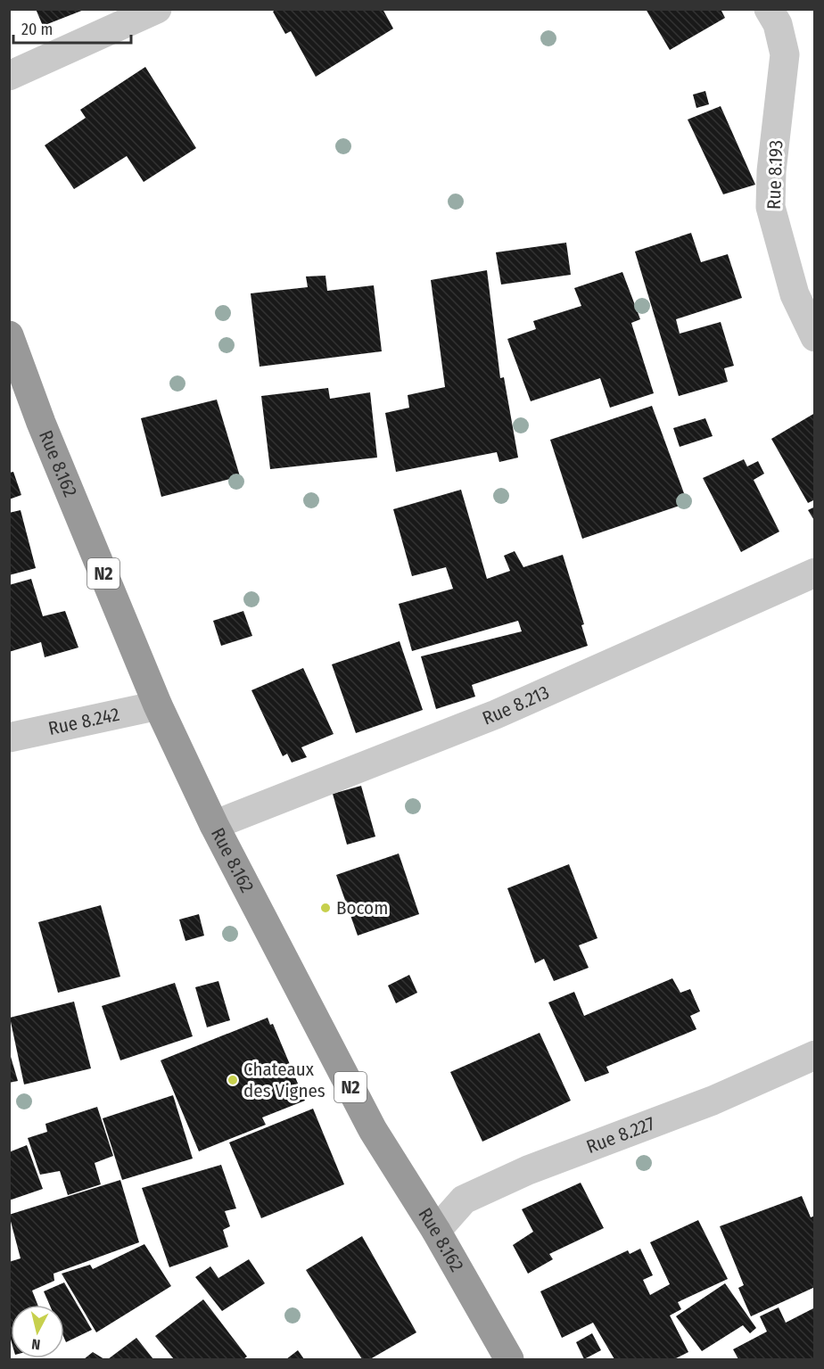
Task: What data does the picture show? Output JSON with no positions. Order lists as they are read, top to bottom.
{
  "streets": {
    "highway": ["Rue 8.162", "N2"],
    "street": [
      "Rue 8.193",
      "Rue 8.213",
      "Rue 8.242",
      "Rue 8.227"
    ]
  },
  "crossings": [
    ["Rue 8.162", "Rue 8.213"],
    ["Rue 8.162", "Rue 8.242"],
    ["Rue 8.162", "Rue 8.227"]
  ],
  "places": ["Bocom", "Chateaux des Vignes"],
  "scale_bar": "20 m",
  "north": "bottom"
}
